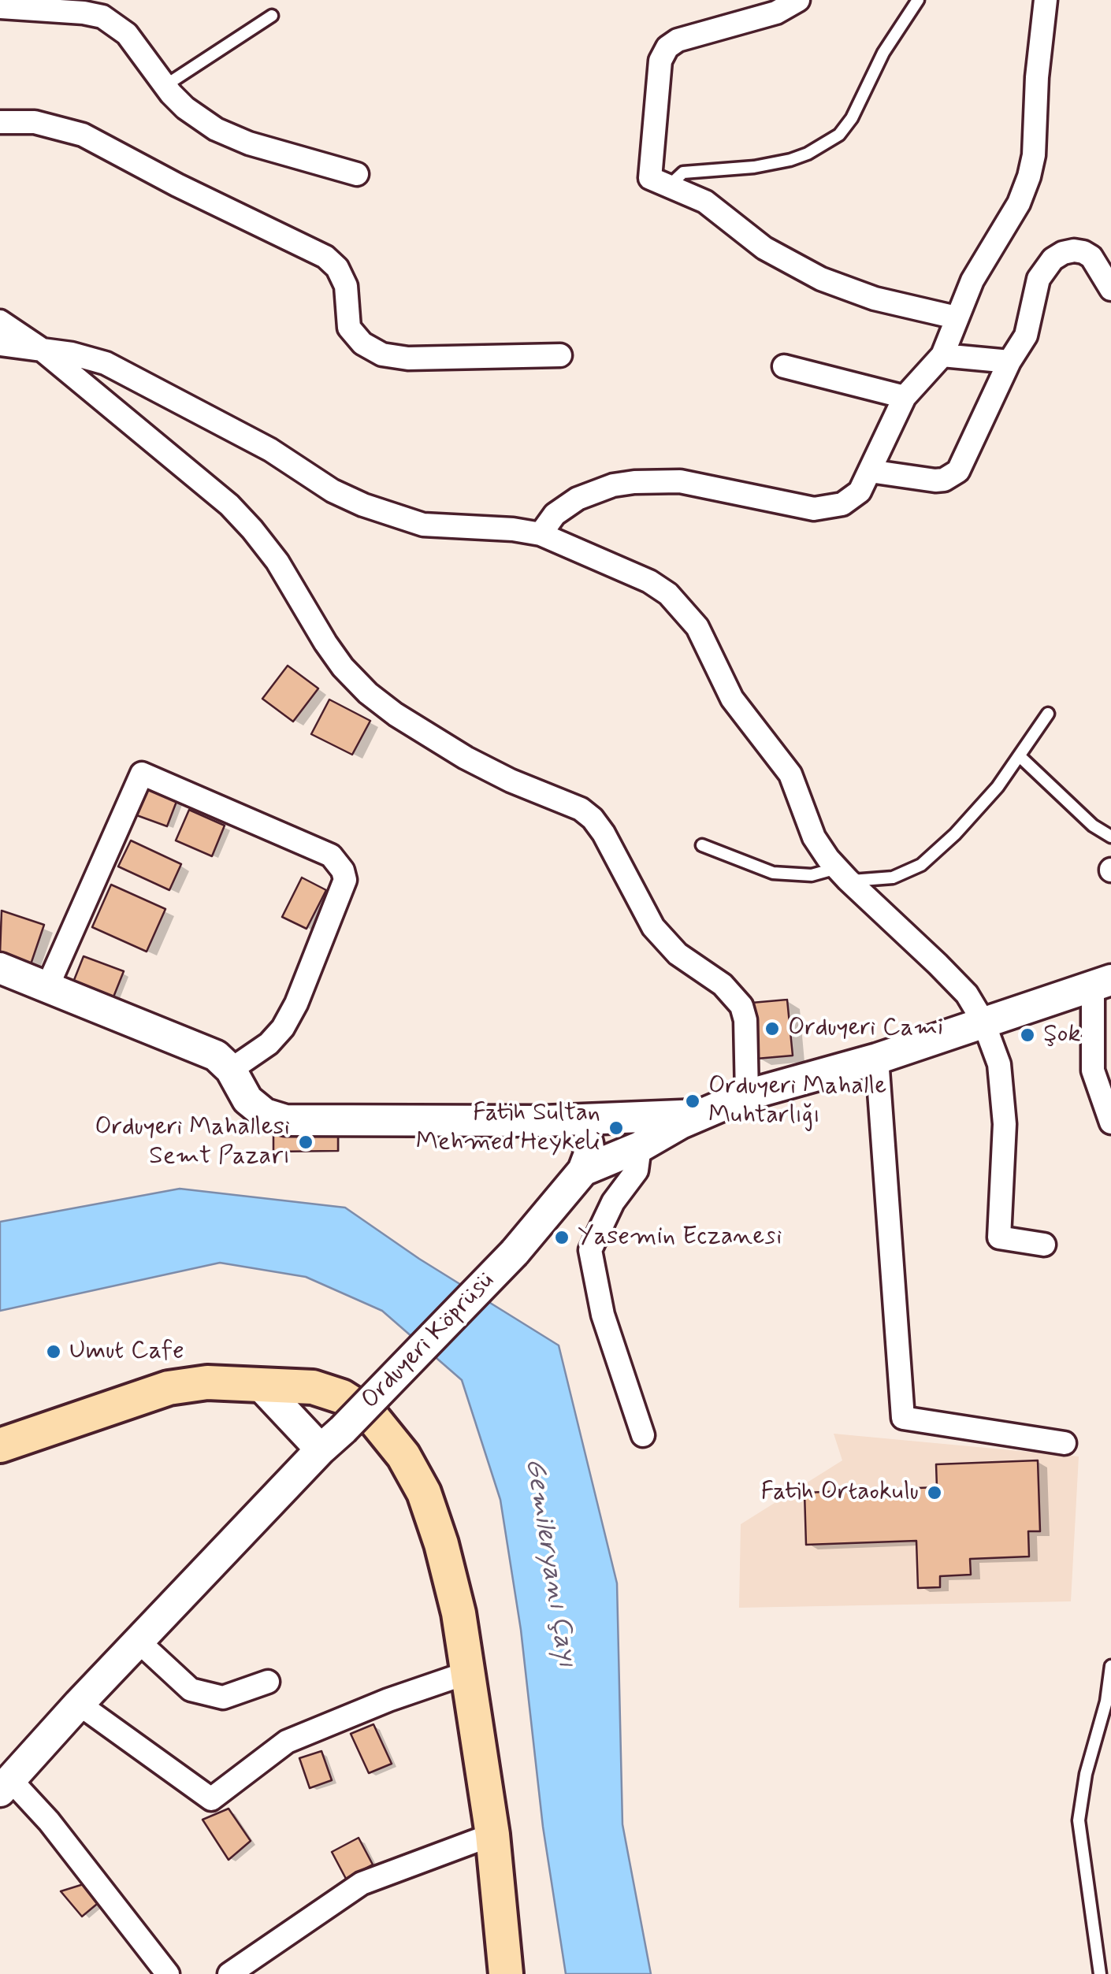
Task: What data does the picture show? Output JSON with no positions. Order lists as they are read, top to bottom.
{
  "streets": {
    "street": ["Orduyeri Köprüsü"]
  },
  "water": ["Gemileryanı Çayı"],
  "places": [
    "Orduyeri Cami",
    "Şok",
    "Orduyeri Mahalle Muhtarlığı",
    "Fatih Sultan Mehmed Heykeli",
    "Orduyeri Mahallesi Semt Pazarı",
    "Yasemin Eczanesi",
    "Umut Cafe",
    "Fatih Ortaokulu"
  ]
}
